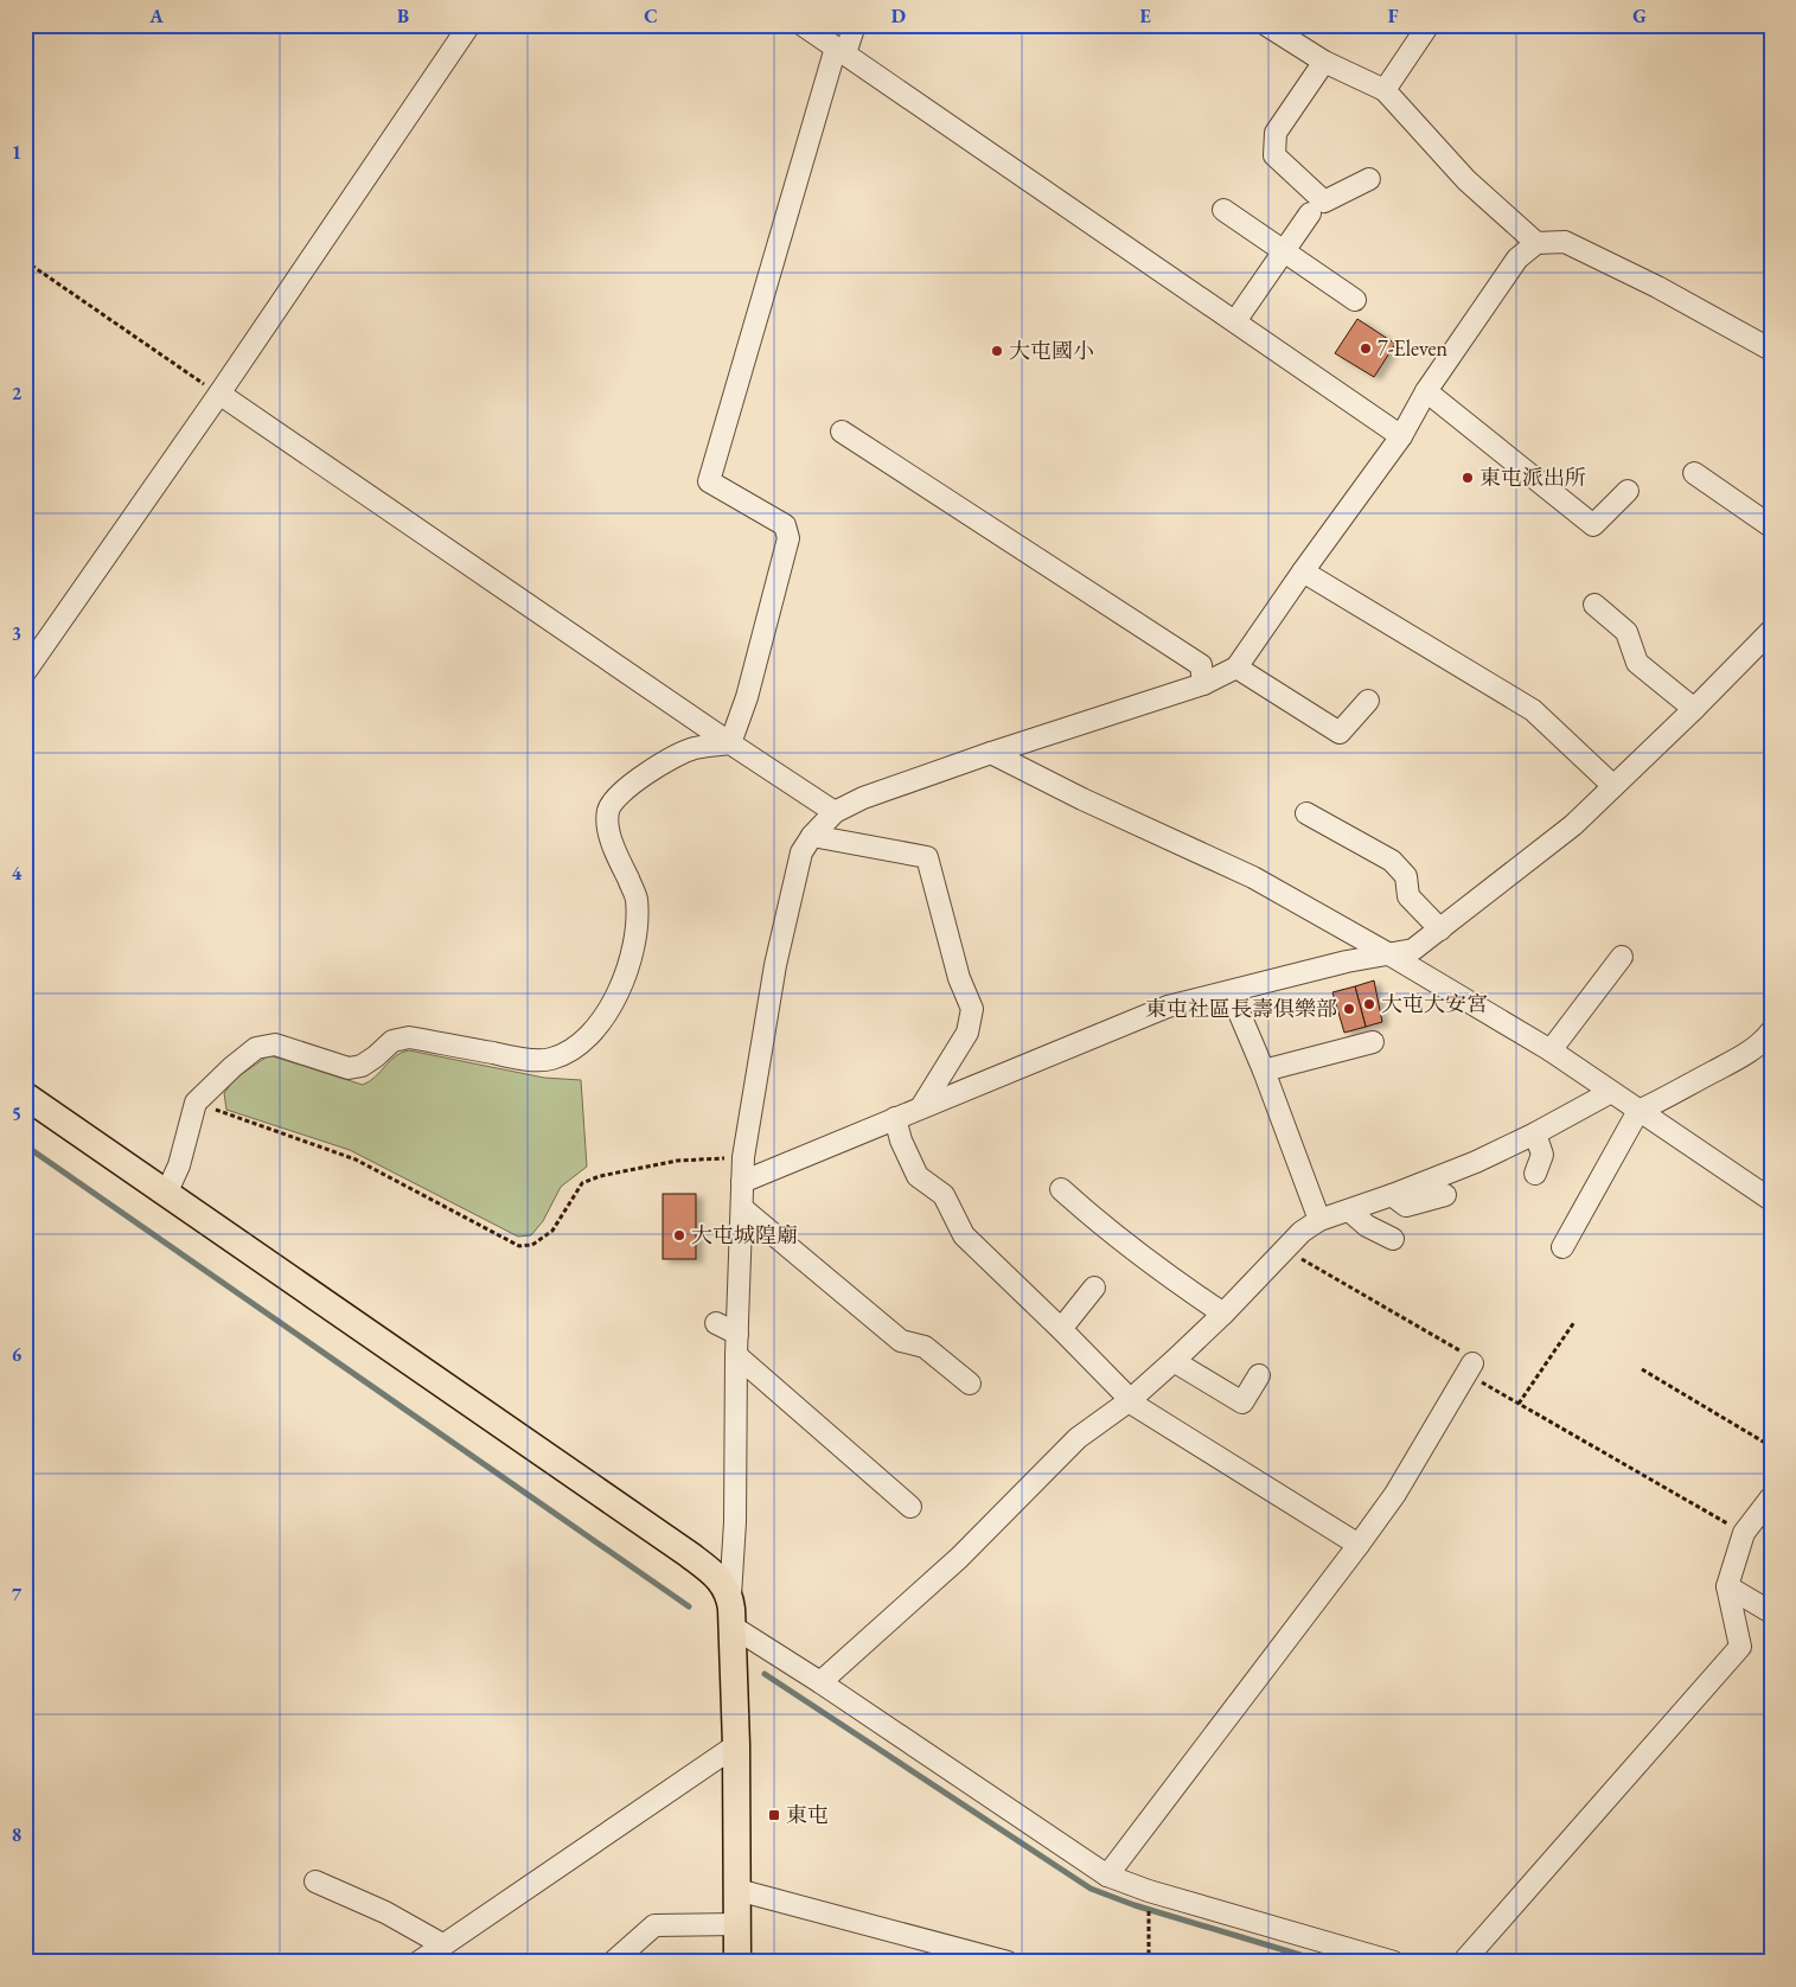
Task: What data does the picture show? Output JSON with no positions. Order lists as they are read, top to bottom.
{
  "places": {
    "other": [
      "7-Eleven",
      "大屯國小",
      "東屯派出所",
      "大屯大安宮",
      "東屯社區長壽俱樂部",
      "大屯城隍廟"
    ],
    "transit": ["東屯"]
  },
  "grid": {
    "columns": [
      "A",
      "B",
      "C",
      "D",
      "E",
      "F",
      "G"
    ],
    "rows": [
      "1",
      "2",
      "3",
      "4",
      "5",
      "6",
      "7",
      "8"
    ]
  }
}
